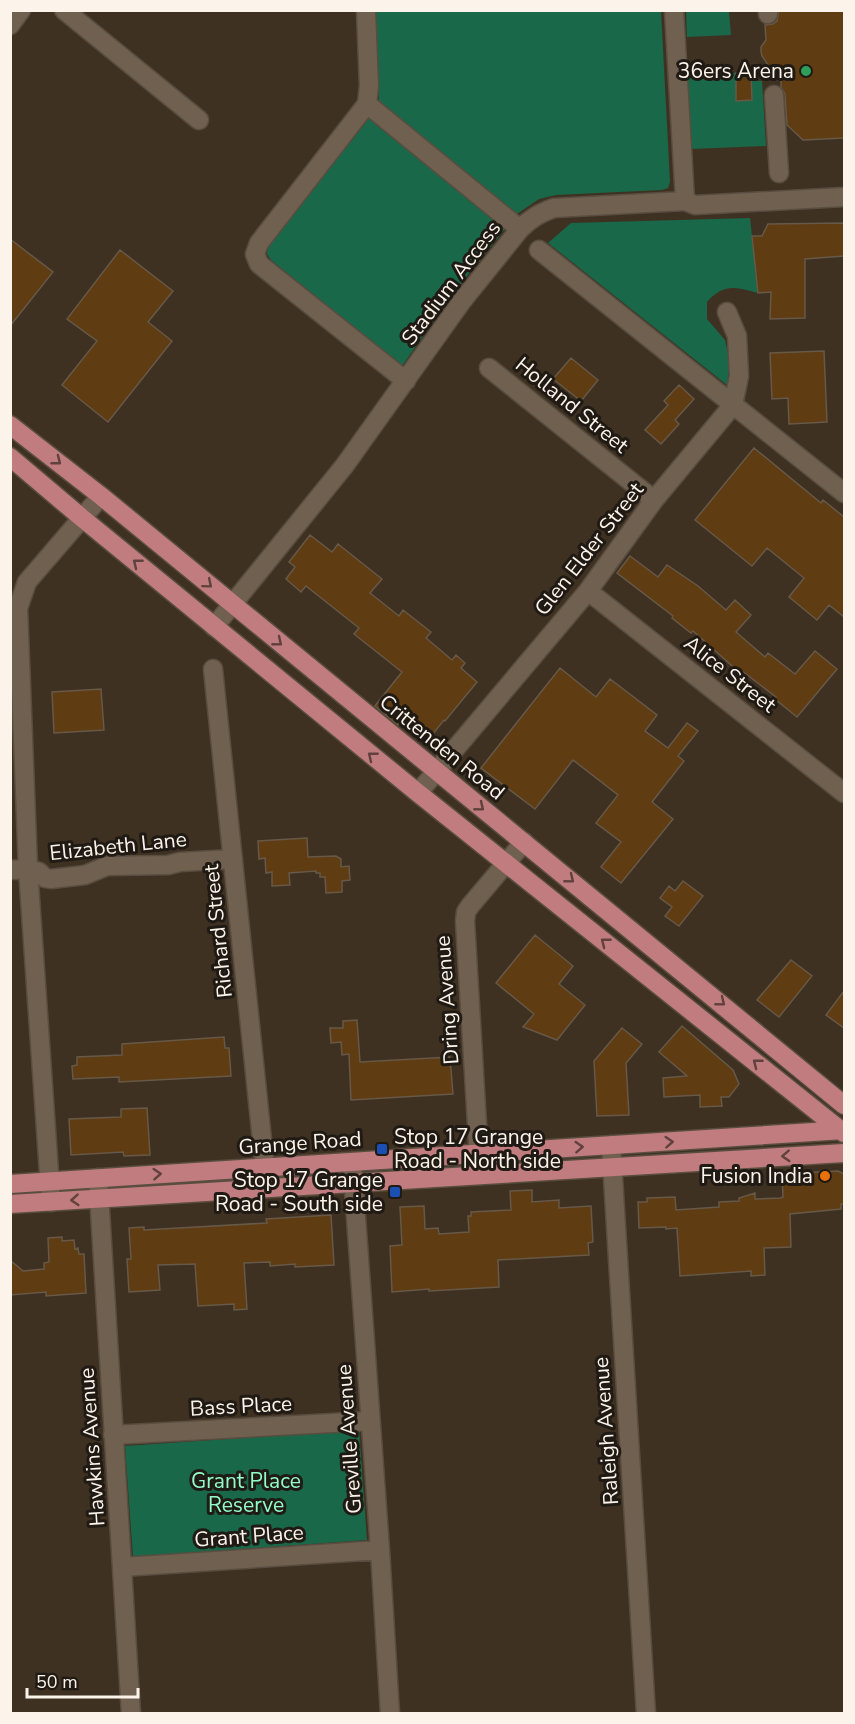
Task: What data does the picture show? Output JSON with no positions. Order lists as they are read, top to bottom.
{
  "streets": {
    "main road": ["Crittenden Road", "Grange Road"],
    "street": [
      "Stadium Access",
      "Holland Street",
      "Glen Elder Street",
      "Alice Street",
      "Elizabeth Lane",
      "Richard Street",
      "Dring Avenue",
      "Bass Place",
      "Raleigh Avenue",
      "Greville Avenue",
      "Hawkins Avenue",
      "Grant Place"
    ]
  },
  "crossings": [
    ["Stadium Access", "Crittenden Road"],
    ["Holland Street", "Glen Elder Street"],
    ["Glen Elder Street", "Alice Street"],
    ["Glen Elder Street", "Crittenden Road"],
    ["Crittenden Road", "Dring Avenue"],
    ["Elizabeth Lane", "Richard Street"],
    ["Richard Street", "Grange Road"],
    ["Dring Avenue", "Grange Road"],
    ["Grange Road", "Raleigh Avenue"],
    ["Grange Road", "Greville Avenue"],
    ["Grange Road", "Hawkins Avenue"],
    ["Bass Place", "Greville Avenue"],
    ["Bass Place", "Hawkins Avenue"],
    ["Greville Avenue", "Grant Place"],
    ["Hawkins Avenue", "Grant Place"]
  ],
  "parks": ["Grant Place Reserve"],
  "places": {
    "other": ["36ers Arena", "Fusion India"],
    "transit": ["Stop 17 Grange Road - North side", "Stop 17 Grange Road - South side"]
  },
  "scale_bar": "50 m"
}
